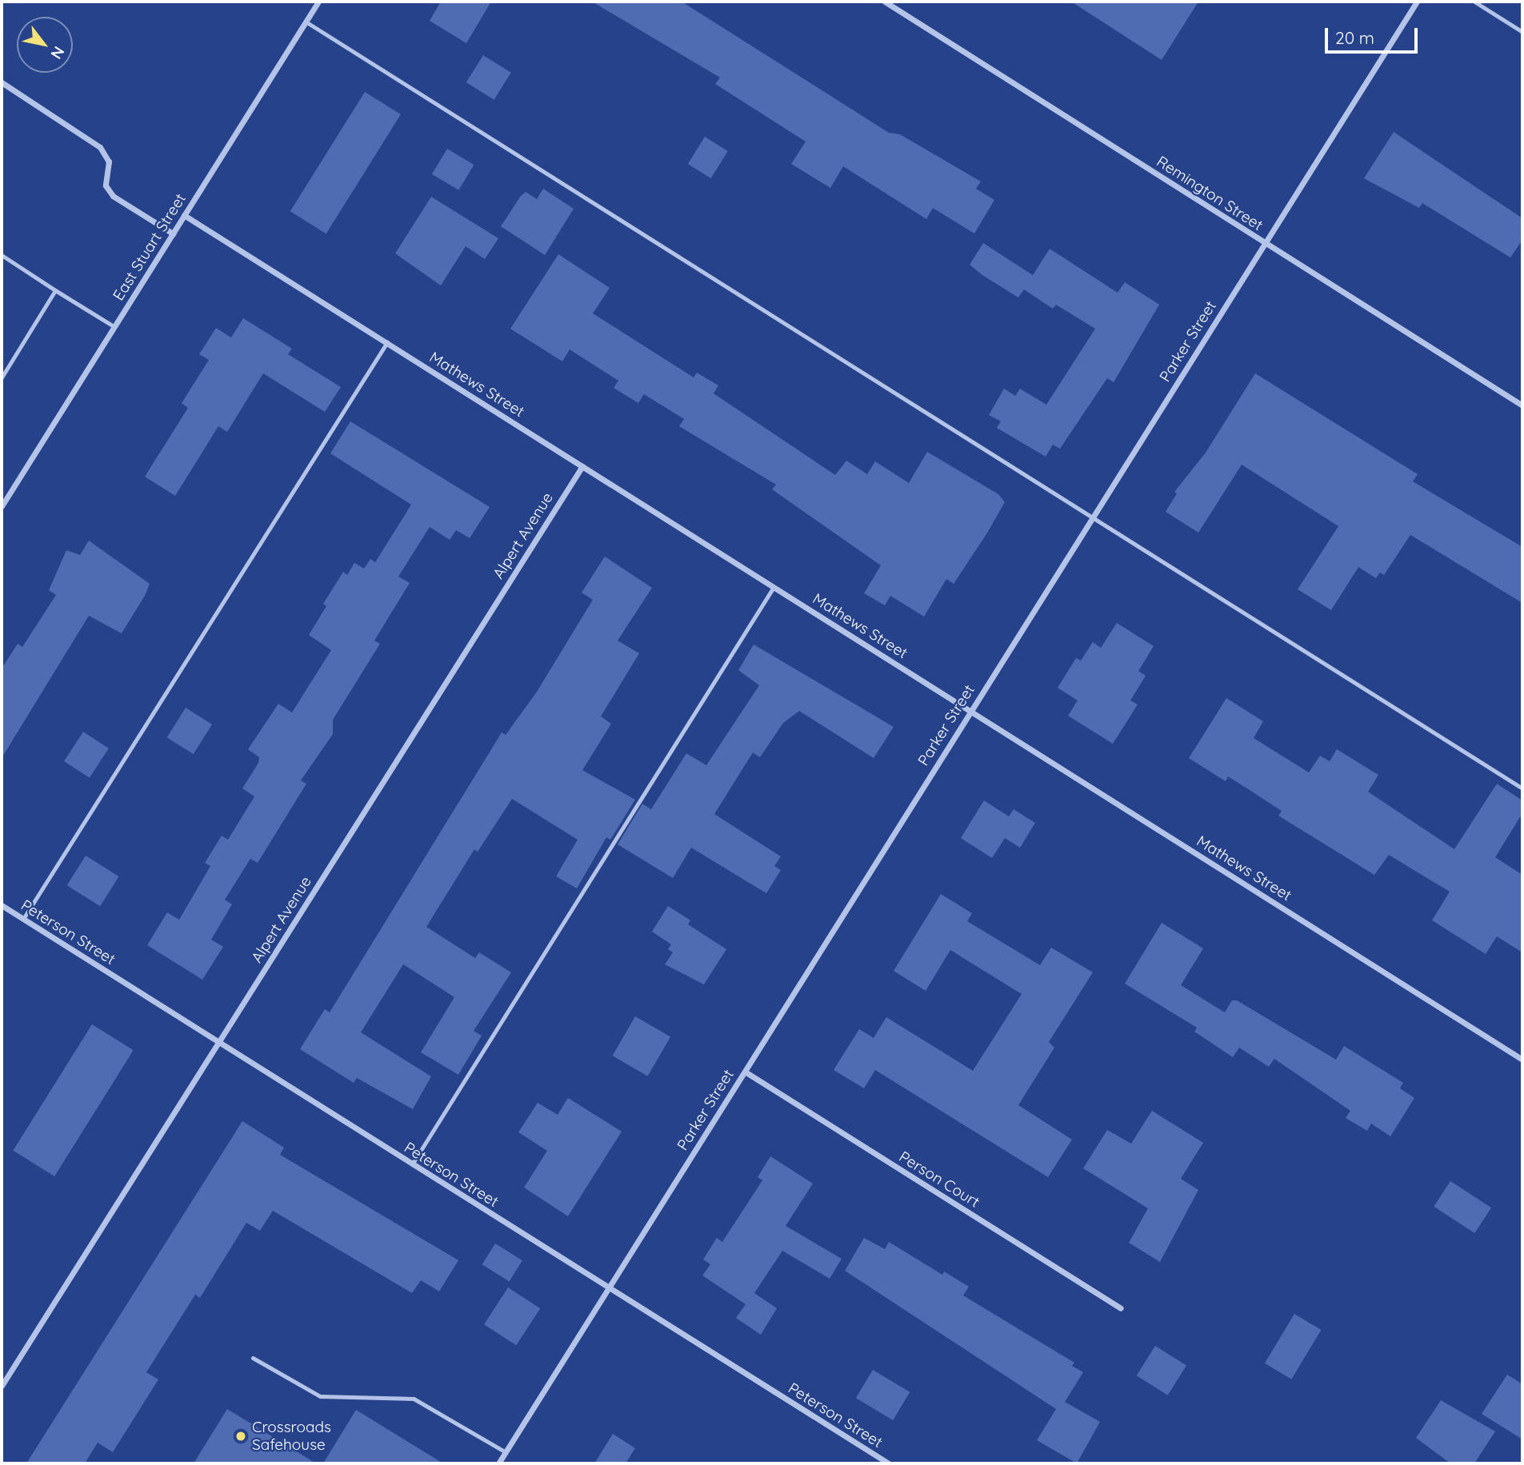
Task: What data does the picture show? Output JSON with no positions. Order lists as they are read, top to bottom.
{
  "streets": {
    "street": [
      "Remington Street",
      "East Stuart Street",
      "Parker Street",
      "Mathews Street",
      "Alpert Avenue",
      "Peterson Street",
      "Person Court"
    ]
  },
  "crossings": [
    ["Remington Street", "Parker Street"],
    ["East Stuart Street", "Mathews Street"],
    ["Parker Street", "Mathews Street"],
    ["Parker Street", "Peterson Street"],
    ["Parker Street", "Person Court"],
    ["Mathews Street", "Alpert Avenue"],
    ["Alpert Avenue", "Peterson Street"]
  ],
  "places": ["Crossroads Safehouse"],
  "scale_bar": "20 m",
  "north": "bottom right"
}
